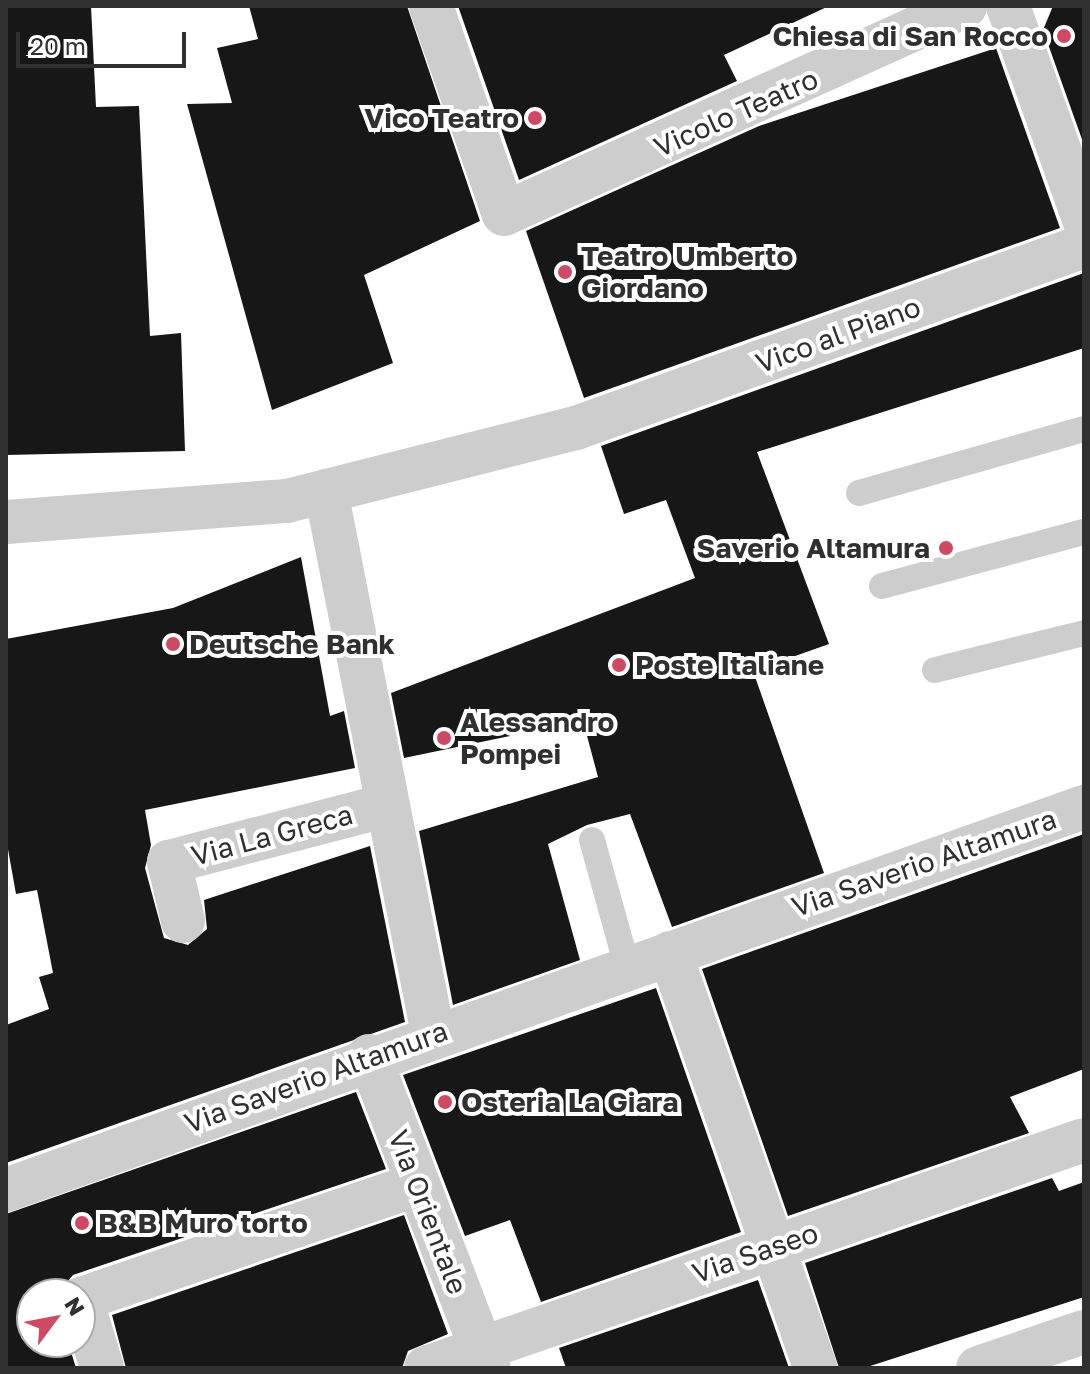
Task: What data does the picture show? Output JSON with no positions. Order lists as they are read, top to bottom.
{
  "streets": {
    "street": [
      "Vicolo Teatro",
      "Vico al Piano",
      "Via La Greca",
      "Via Saverio Altamura",
      "Via Orientale",
      "Via Saseo"
    ]
  },
  "crossings": [
    ["Vico al Piano", "Via La Greca"],
    ["Via La Greca", "Via Saverio Altamura"],
    ["Via Saverio Altamura", "Via Orientale"],
    ["Via Orientale", "Via Saseo"]
  ],
  "places": [
    "Chiesa di San Rocco",
    "Vico Teatro",
    "Teatro Umberto Giordano",
    "Saverio Altamura",
    "Deutsche Bank",
    "Poste Italiane",
    "Alessandro Pompei",
    "Osteria La Giara",
    "B&B Muro torto"
  ],
  "scale_bar": "20 m",
  "north": "top right"
}
